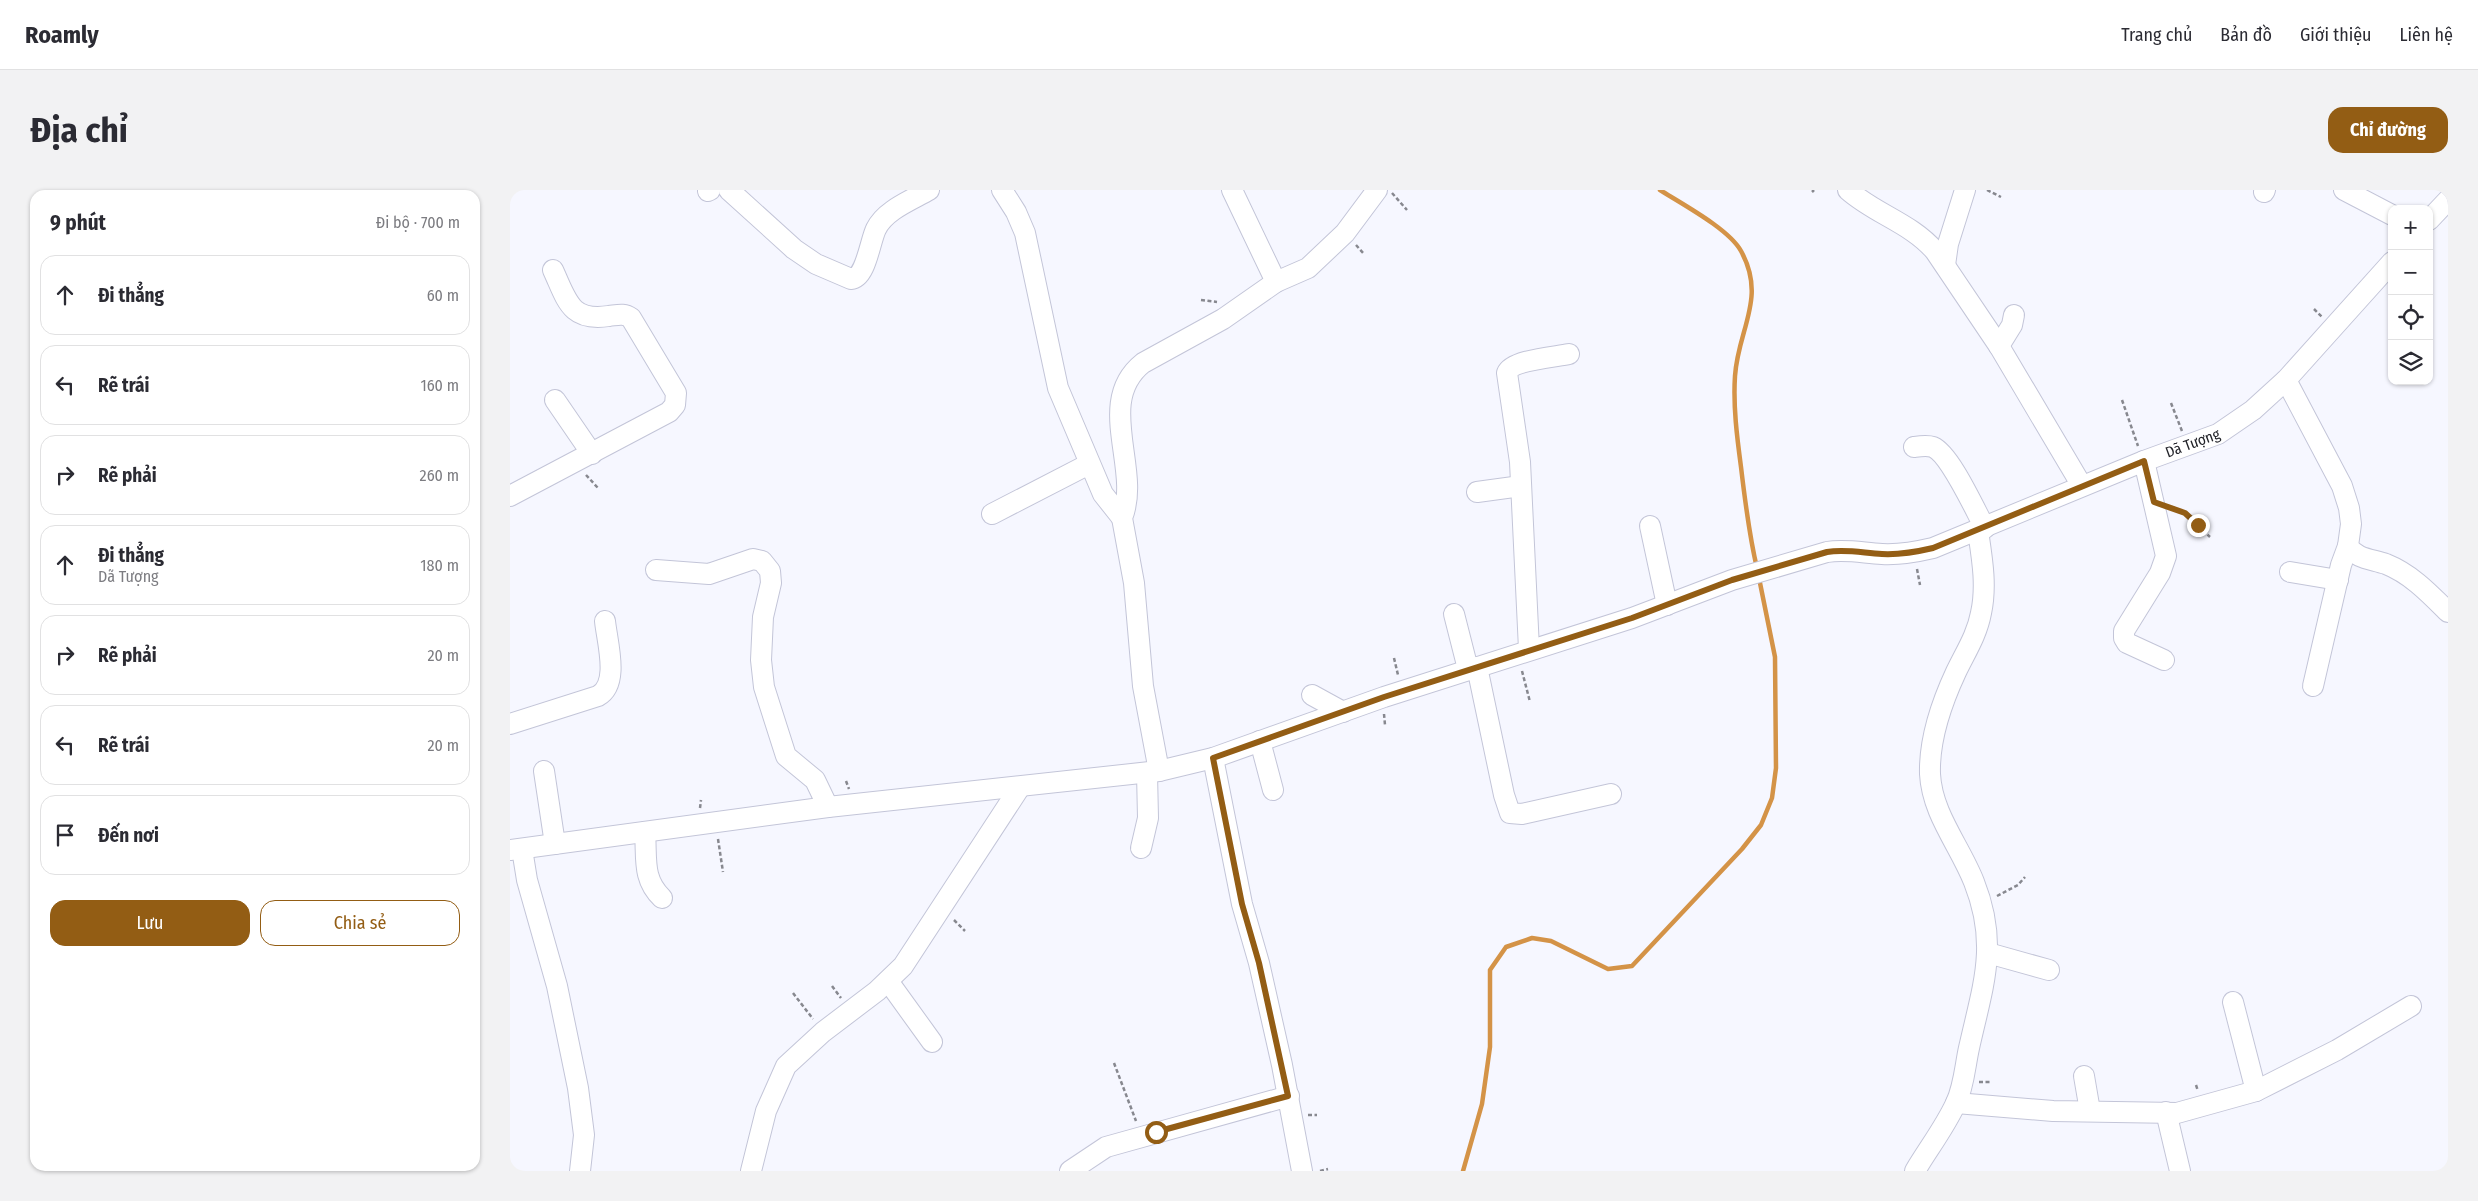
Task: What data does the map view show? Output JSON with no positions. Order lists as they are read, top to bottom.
{
  "streets": {
    "street": ["Dã Tượng"]
  },
  "page": {
    "header": "Roamly",
    "nav": [
      "Trang chủ",
      "Bản đồ",
      "Giới thiệu",
      "Liên hệ"
    ],
    "buttons": [
      "Chỉ đường",
      ["Lưu", "Chia sẻ"]
    ],
    "title": "Địa chỉ",
    "heading": ["9 phút", "Đi bộ · 700 m"],
    "map_buttons": ["+", "−"],
    "list": [
      ["Đi thẳng", "60 m"],
      ["Rẽ trái", "160 m"],
      ["Rẽ phải", "260 m"],
      ["Đi thẳng", "Dã Tượng", "180 m"],
      ["Rẽ phải", "20 m"],
      ["Rẽ trái", "20 m"],
      "Đến nơi"
    ]
  }
}
